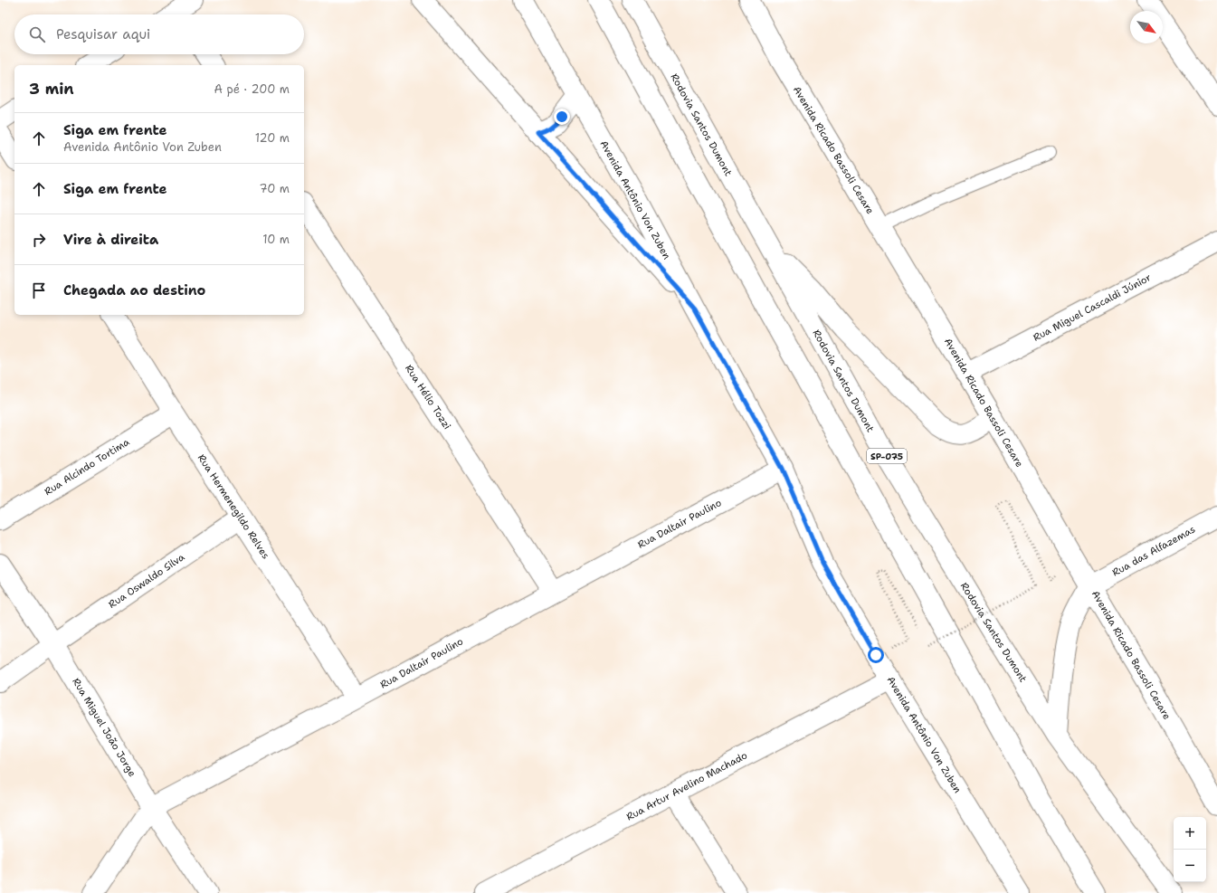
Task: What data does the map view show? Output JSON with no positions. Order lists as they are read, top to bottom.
{
  "streets": {
    "main road": [
      "Rodovia Santos Dumont",
      "Avenida Ricado Bassoli Cesare",
      "Avenida Antônio Von Zuben",
      "Rua Miguel Cascaldi Júnior",
      "Rua Hélio Tozzi",
      "SP-075",
      "Rua Alcindo Tortima",
      "Rua Hermenegildo Relves",
      "Rua Daltair Paulino",
      "Rua das Alfazemas",
      "Rua Oswaldo Silva",
      "Rua Miguel João Jorge",
      "Rua Artur Avelino Machado"
    ]
  },
  "crossings": [
    ["Avenida Ricado Bassoli Cesare", "Rua Miguel Cascaldi Júnior"],
    ["Avenida Ricado Bassoli Cesare", "Rua das Alfazemas"],
    ["Avenida Antônio Von Zuben", "Rua Daltair Paulino"],
    ["Avenida Antônio Von Zuben", "Rua Artur Avelino Machado"],
    ["Rua Hélio Tozzi", "Rua Daltair Paulino"],
    ["Rua Alcindo Tortima", "Rua Hermenegildo Relves"],
    ["Rua Hermenegildo Relves", "Rua Daltair Paulino"],
    ["Rua Hermenegildo Relves", "Rua Oswaldo Silva"],
    ["Rua Daltair Paulino", "Rua Miguel João Jorge"],
    ["Rua Oswaldo Silva", "Rua Miguel João Jorge"]
  ],
  "north": "bottom right",
  "page": {
    "search": "Pesquisar aqui",
    "heading": ["3 min", "A pé · 200 m"],
    "list": [
      ["Siga em frente", "Avenida Antônio Von Zuben", "120 m"],
      ["Siga em frente", "70 m"],
      ["Vire à direita", "10 m"],
      "Chegada ao destino"
    ],
    "map_buttons": ["+", "−"]
  }
}
